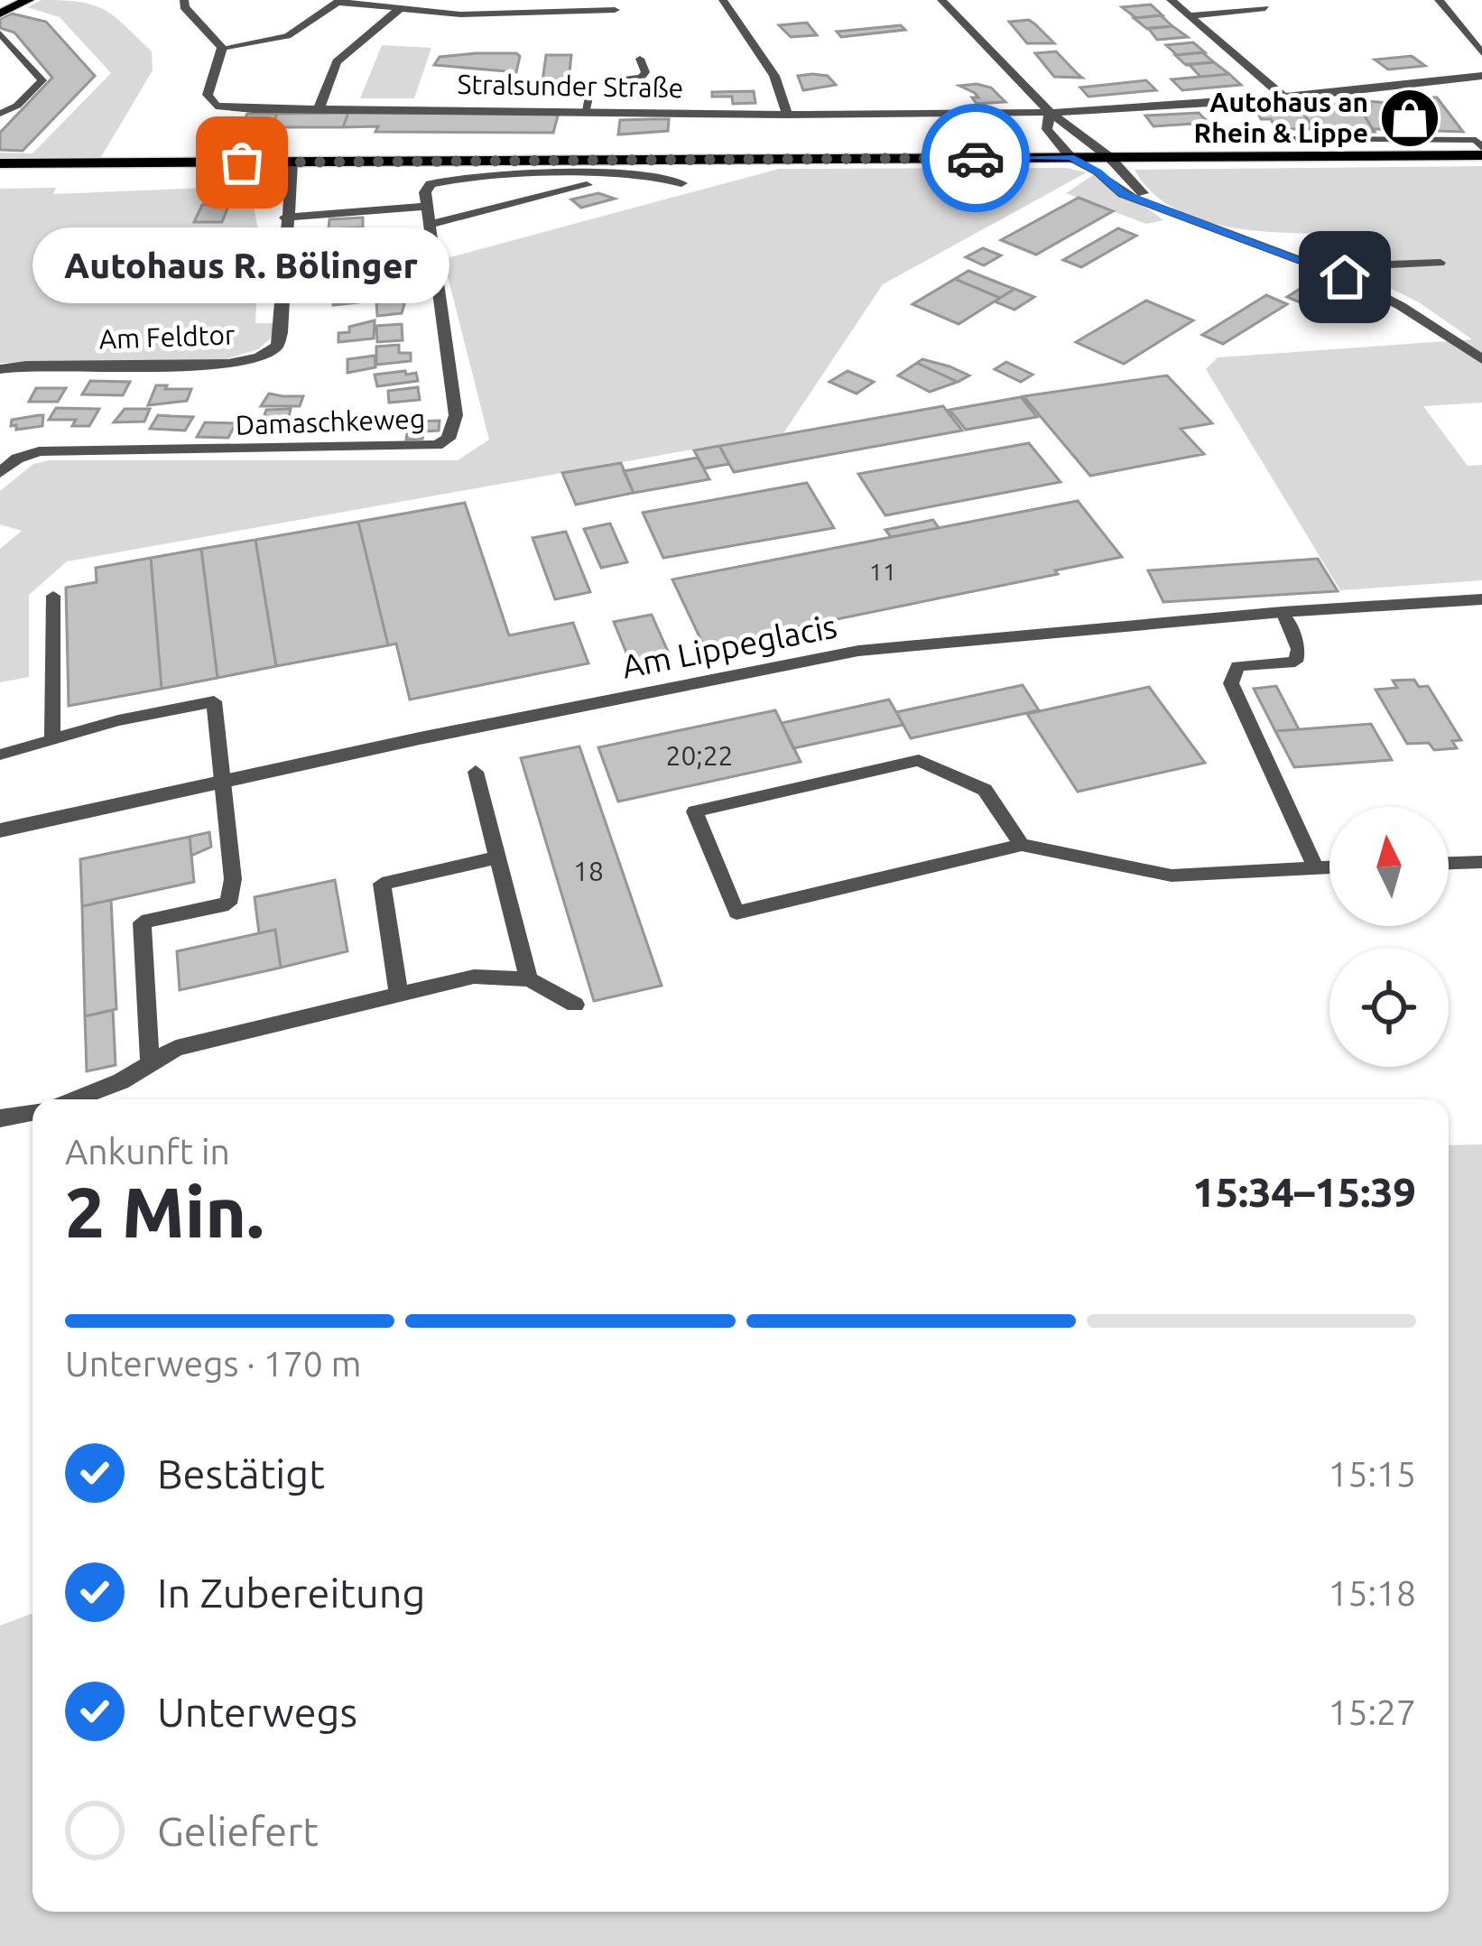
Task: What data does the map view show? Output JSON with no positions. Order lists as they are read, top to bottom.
{
  "streets": {
    "street": [
      "Stralsunder Straße",
      "Am Feldtor",
      "Damaschkeweg",
      "Am Lippeglacis"
    ]
  },
  "places": {
    "shop": ["Autohaus an Rhein & Lippe"],
    "other": ["Autohaus R. Bölinger"]
  },
  "house_numbers": ["11", "20;22", "18"],
  "north": "top",
  "page": {
    "bubble": "Autohaus R. Bölinger",
    "heading": ["2 Min.", "Ankunft in", "15:34–15:39"],
    "bar": "Unterwegs · 170 m",
    "list": [
      ["Bestätigt", "15:15"],
      ["In Zubereitung", "15:18"],
      ["Unterwegs", "15:27"],
      "Geliefert"
    ]
  }
}
